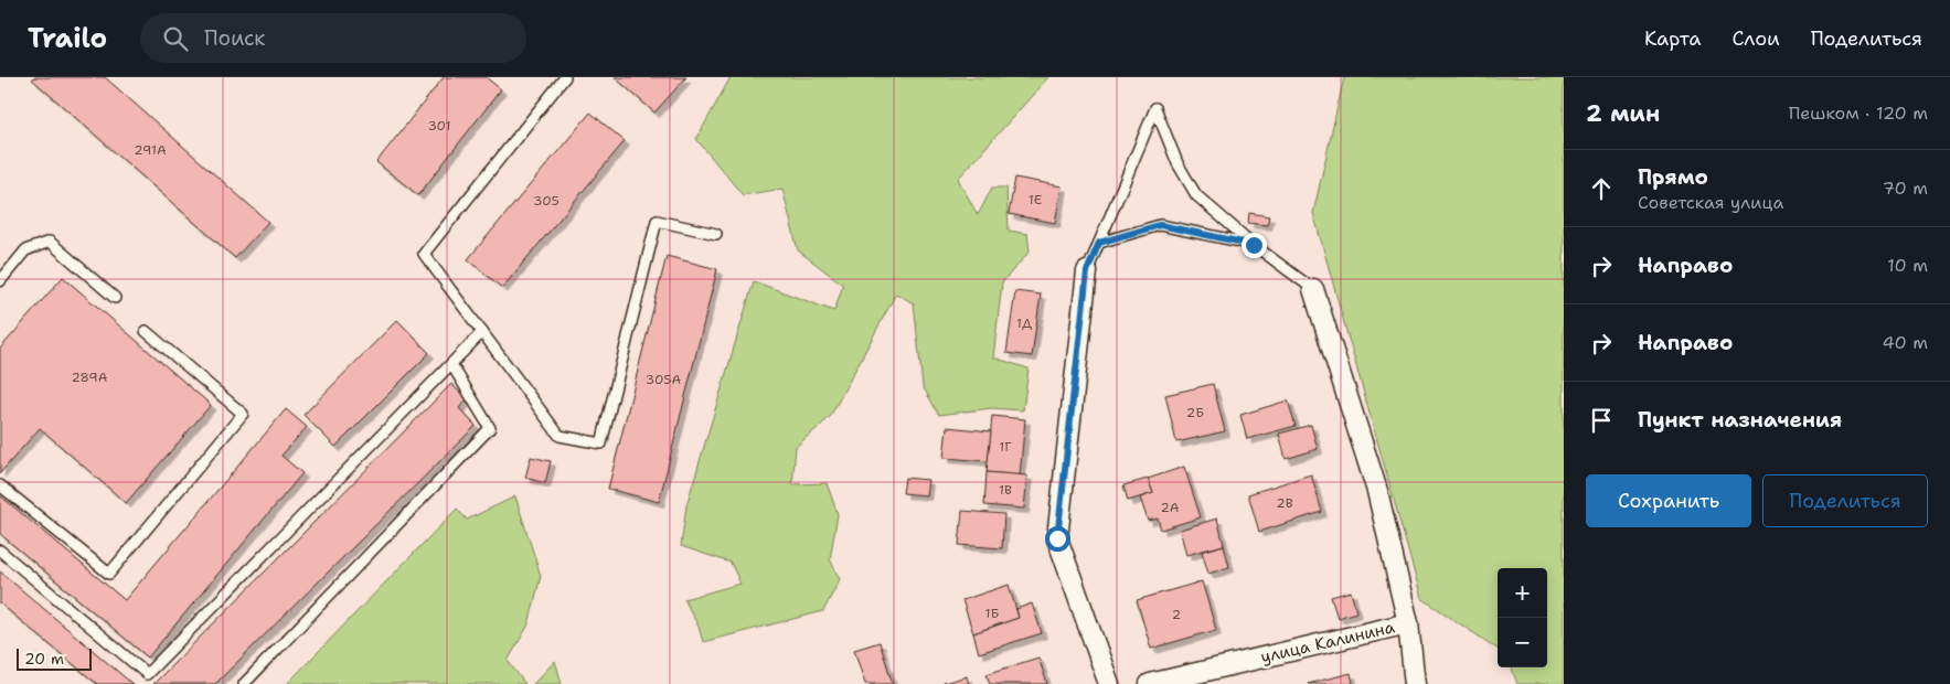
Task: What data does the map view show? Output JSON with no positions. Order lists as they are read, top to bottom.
{
  "streets": {
    "street": ["улица Калинина"]
  },
  "house_numbers": [
    "301",
    "291А",
    "1Е",
    "305",
    "1Д",
    "289А",
    "305А",
    "2Б",
    "1Г",
    "1В",
    "2В",
    "2А",
    "1Б",
    "2"
  ],
  "scale_bar": "20 m",
  "page": {
    "header": "Trailo",
    "search": "Поиск",
    "nav": ["Карта", "Слои", "Поделиться"],
    "heading": ["2 мин", "Пешком · 120 m"],
    "list": [
      ["Прямо", "Советская улица", "70 m"],
      ["Направо", "10 m"],
      ["Направо", "40 m"],
      "Пункт назначения"
    ],
    "buttons": ["Сохранить", "Поделиться"],
    "map_buttons": ["+", "−"],
    "scale": "20 m"
  }
}
